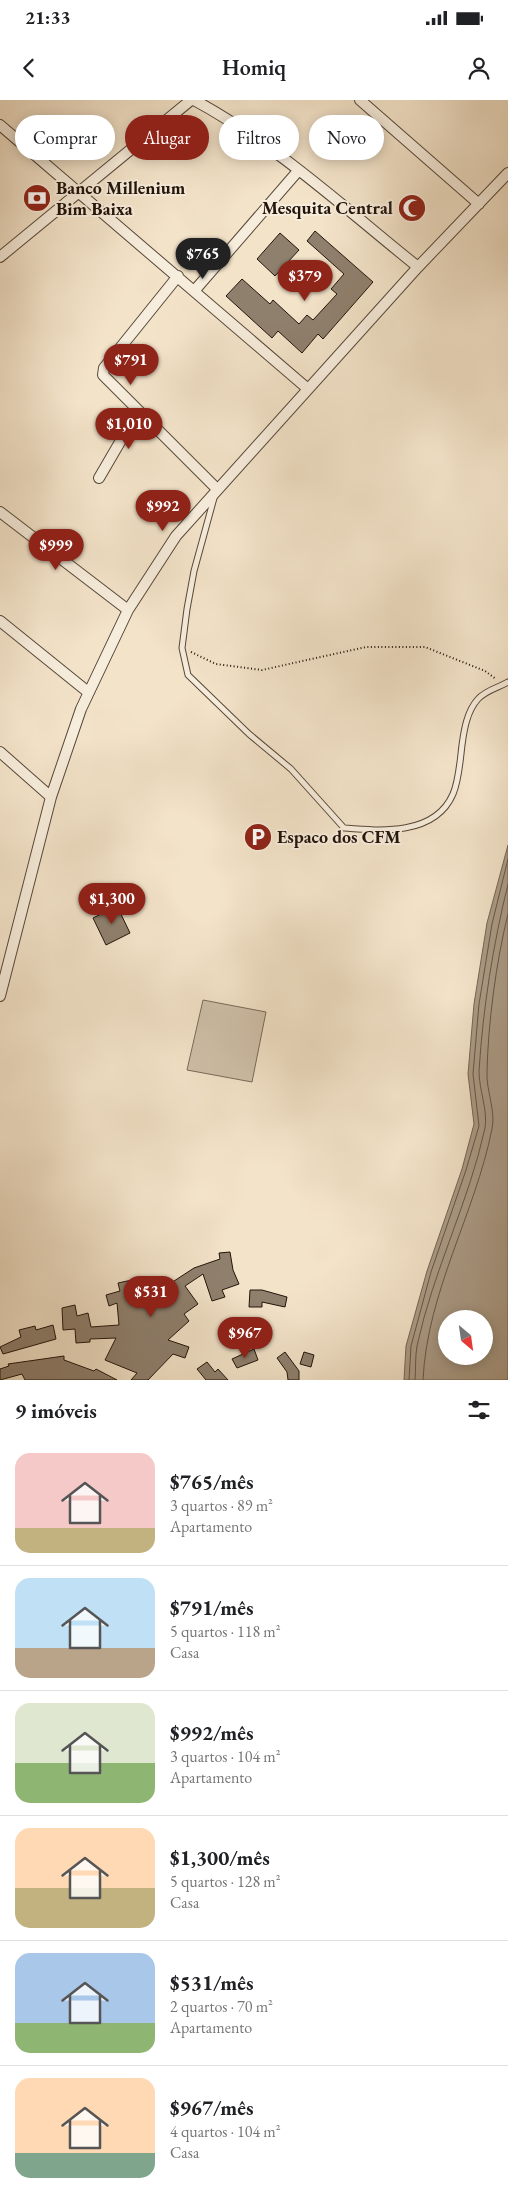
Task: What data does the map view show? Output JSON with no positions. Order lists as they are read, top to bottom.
{
  "places": {
    "bank": ["Banco Millenium Bim Baixa"],
    "mosque": ["Mesquita Central"],
    "parking": ["Espaco dos CFM"]
  },
  "north": "bottom right",
  "page": {
    "status": "21:33",
    "header": "Homiq",
    "chip": [
      "Comprar",
      "Alugar",
      "Filtros",
      "Novo"
    ],
    "price": [
      "$765",
      "$379",
      "$791",
      "$1,010",
      "$992",
      "$999",
      "$1,300",
      "$531",
      "$967"
    ],
    "heading": "9 imóveis",
    "list": [
      {
        "name": "$765/mês",
        "note": "3 quartos · 89 m² · Apartamento"
      },
      {
        "name": "$791/mês",
        "note": "5 quartos · 118 m² · Casa"
      },
      {
        "name": "$992/mês",
        "note": "3 quartos · 104 m² · Apartamento"
      },
      {
        "name": "$1,300/mês",
        "note": "5 quartos · 128 m² · Casa"
      },
      {
        "name": "$531/mês",
        "note": "2 quartos · 70 m² · Apartamento"
      },
      {
        "name": "$967/mês",
        "note": "4 quartos · 104 m² · Casa"
      }
    ]
  }
}
